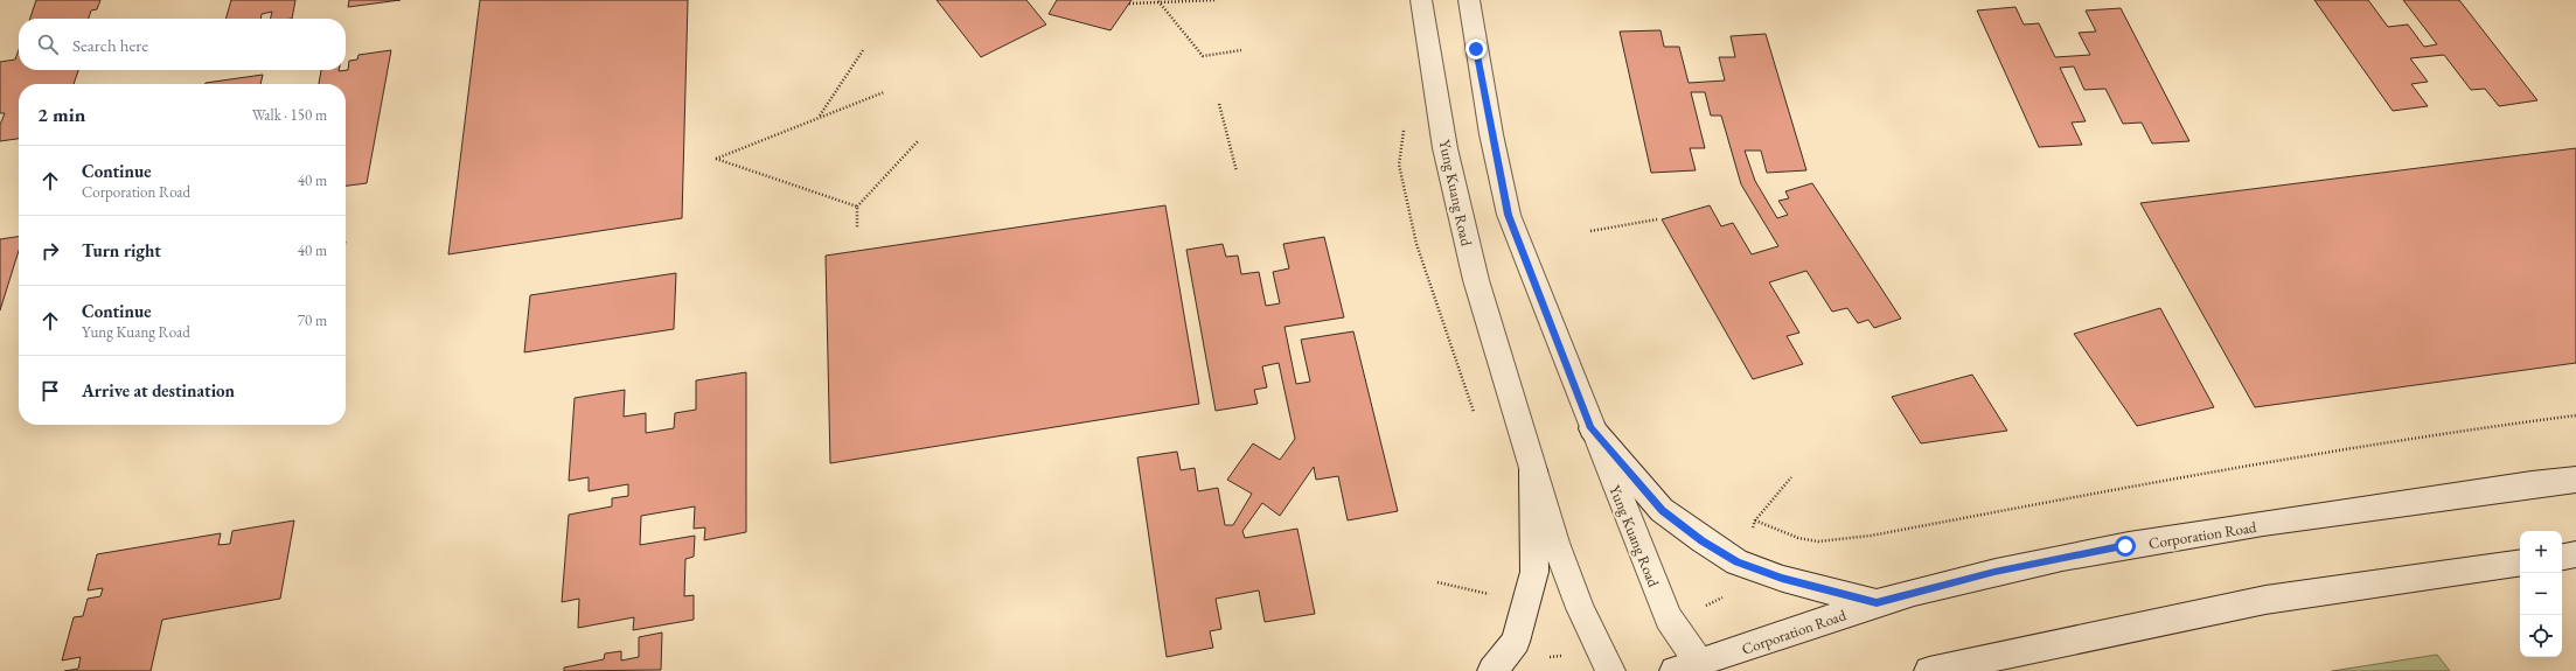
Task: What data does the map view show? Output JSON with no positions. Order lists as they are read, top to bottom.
{
  "streets": {
    "main road": ["Yung Kuang Road", "Corporation Road"]
  },
  "crossings": [
    ["Yung Kuang Road", "Corporation Road"]
  ],
  "page": {
    "search": "Search here",
    "heading": ["2 min", "Walk · 150 m"],
    "list": [
      ["Continue", "Corporation Road", "40 m"],
      ["Turn right", "40 m"],
      ["Continue", "Yung Kuang Road", "70 m"],
      "Arrive at destination"
    ],
    "map_buttons": ["+", "−"]
  }
}
